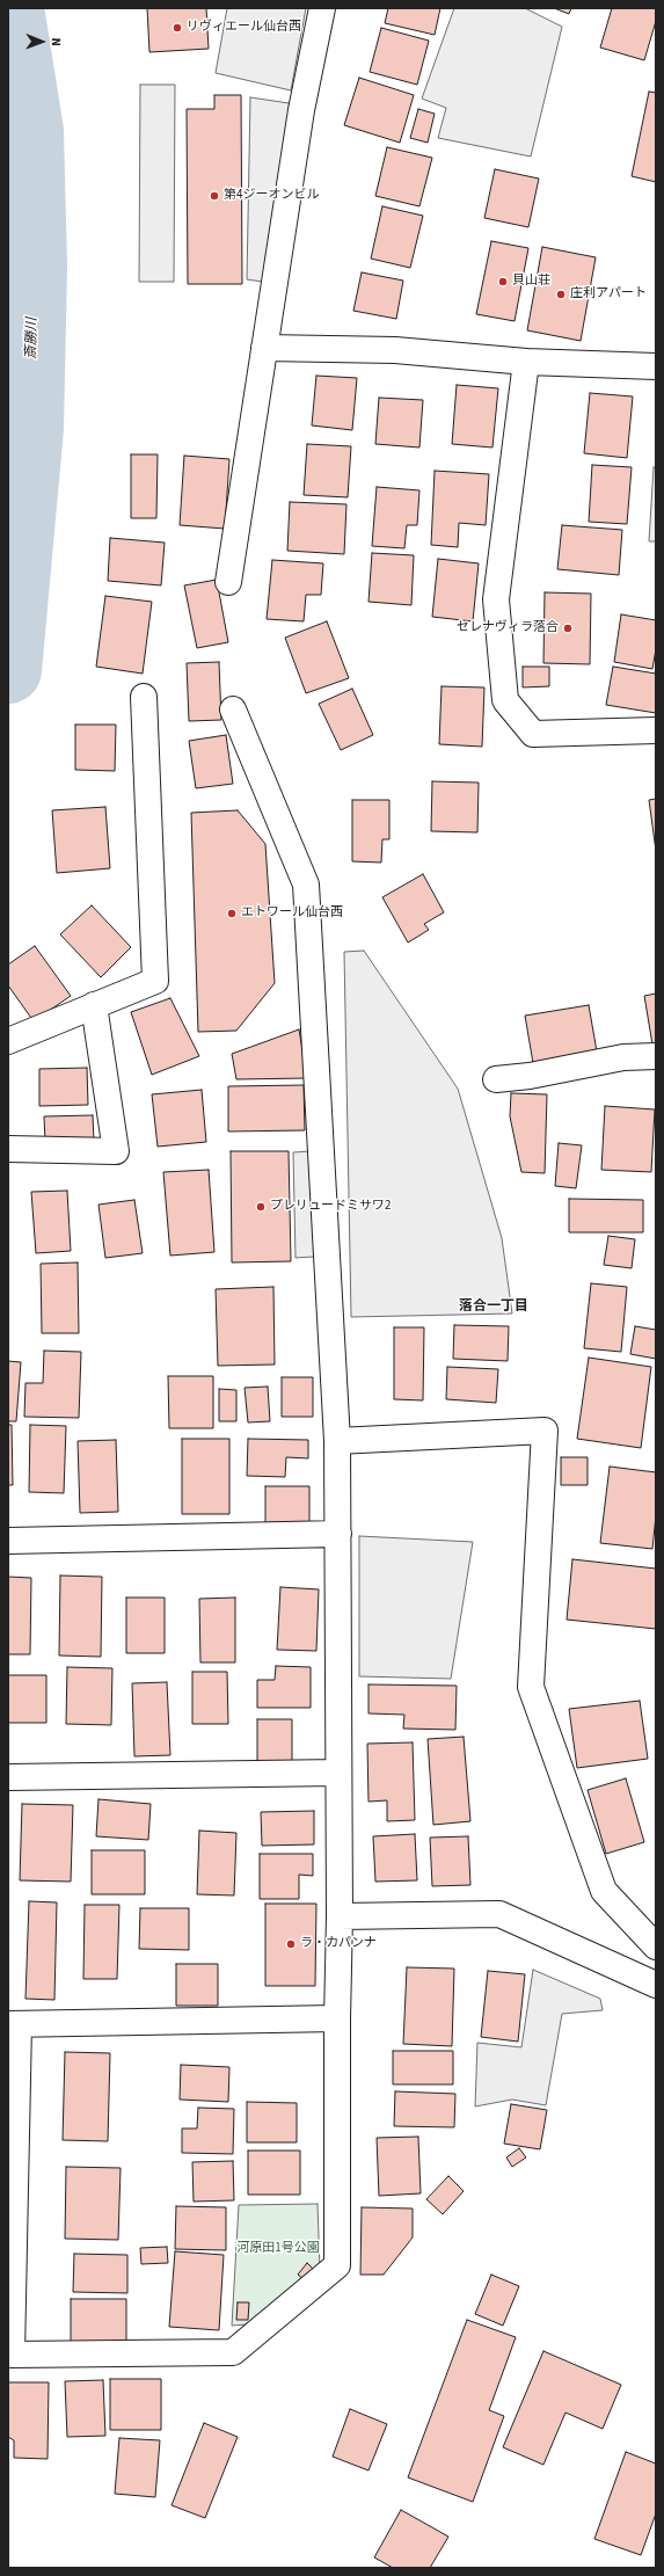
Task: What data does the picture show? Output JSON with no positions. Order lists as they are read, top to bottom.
{
  "districts": ["落合一丁目"],
  "water": ["斎勝川"],
  "parks": ["河原田1号公園"],
  "places": [
    "リヴィエール仙台西",
    "第4ジーオンビル",
    "貝山荘",
    "庄利アパート",
    "セレナヴィラ落合",
    "エトワール仙台西",
    "プレリュードミサワ2",
    "ラ・カパンナ"
  ],
  "north": "right"
}
